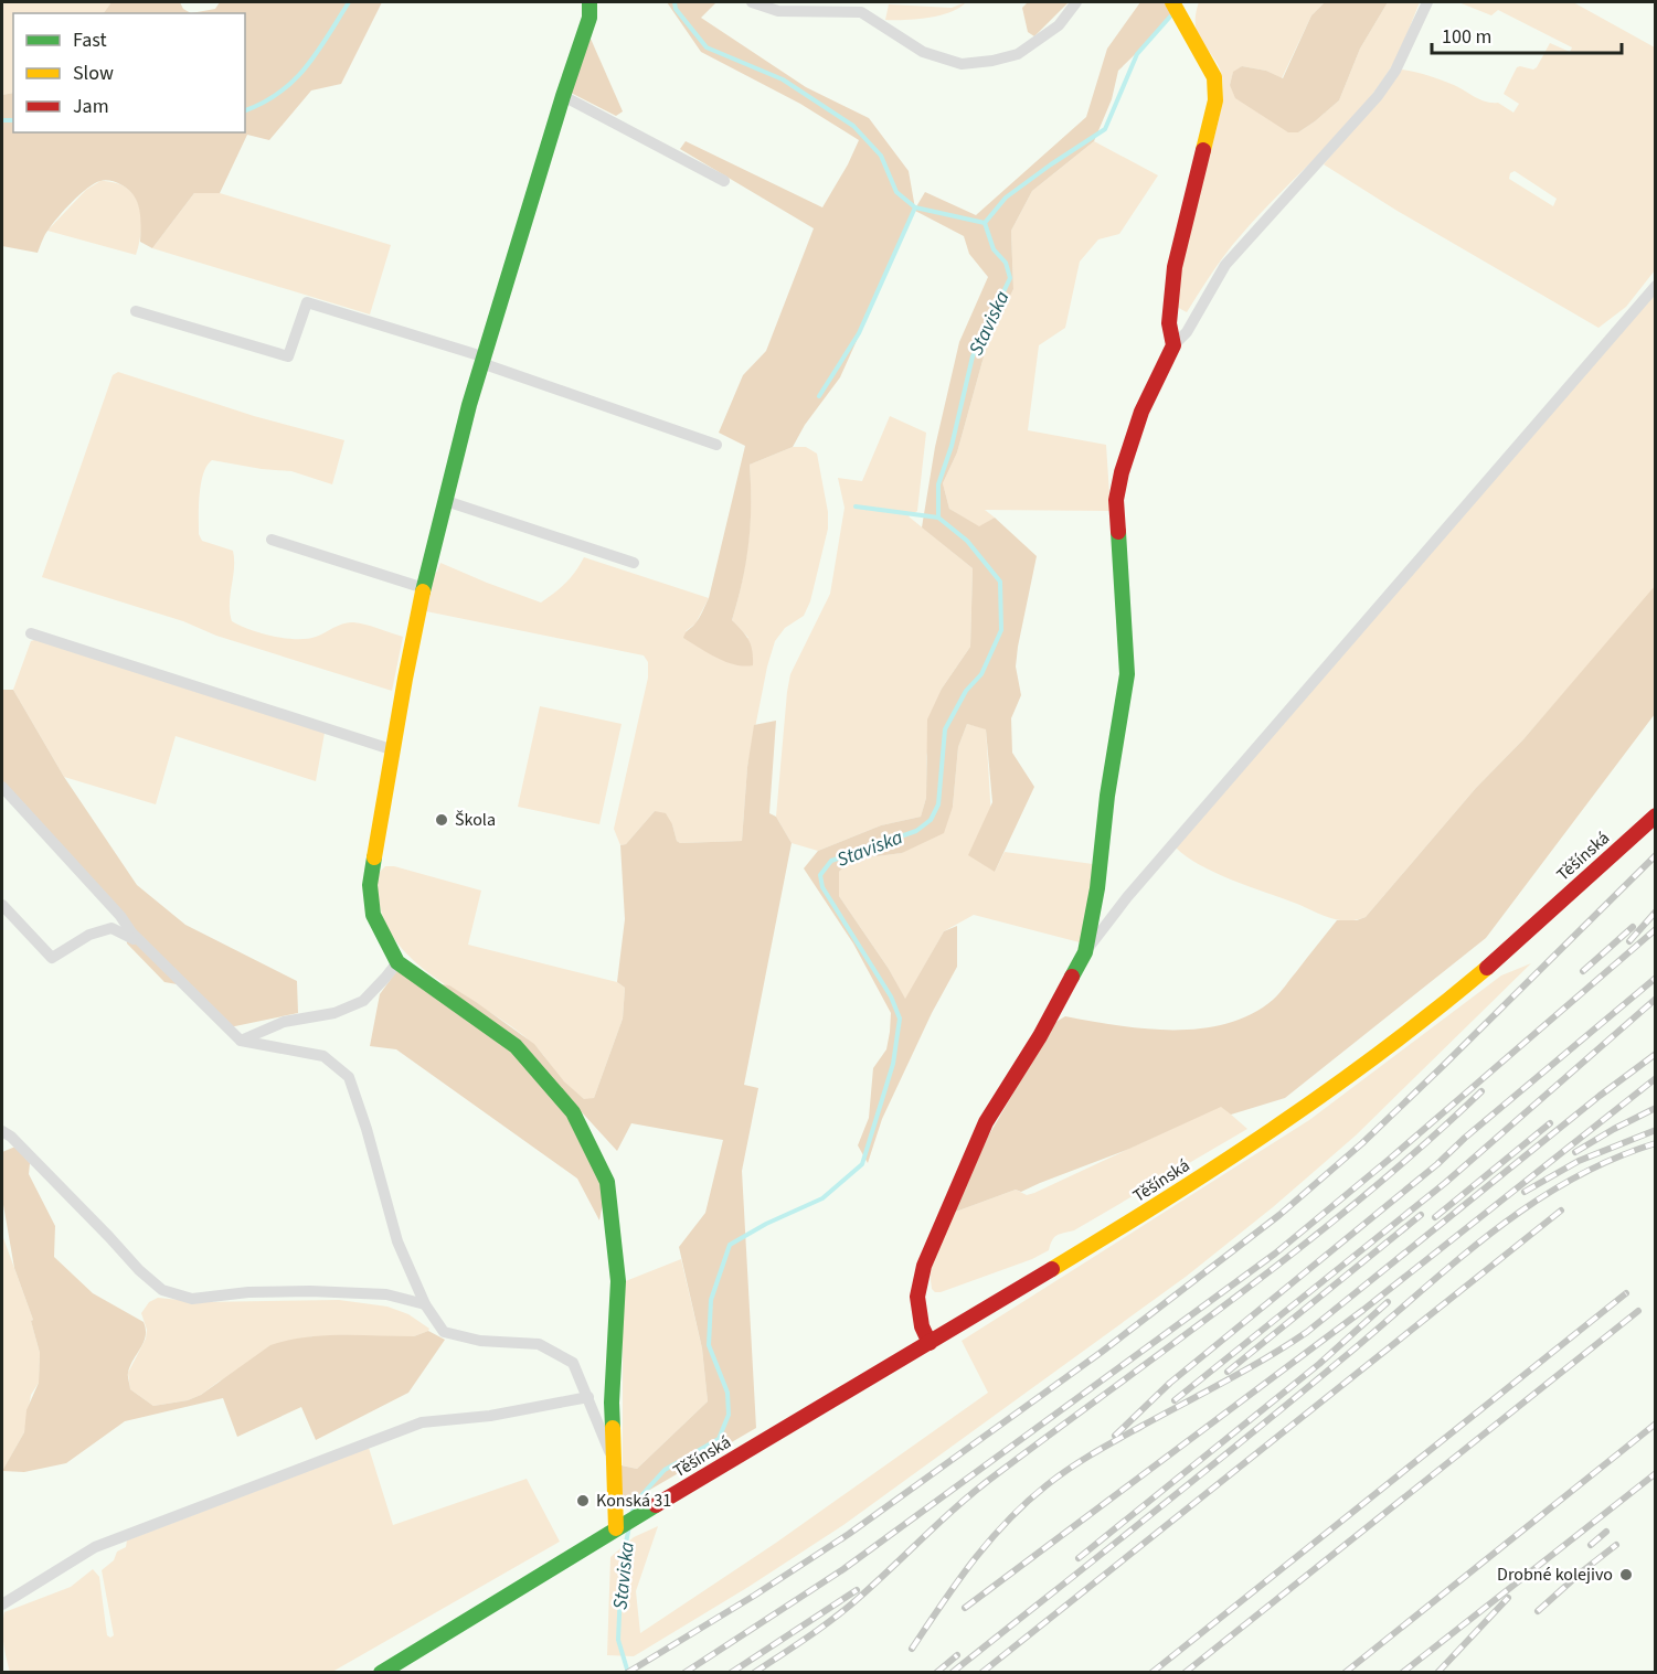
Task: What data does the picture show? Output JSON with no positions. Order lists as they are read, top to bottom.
{
  "streets": {
    "street": ["Těšínská"]
  },
  "water": ["Staviska"],
  "places": ["Škola", "Konská 31", "Drobné kolejivo"],
  "legend": ["Fast", "Slow", "Jam"],
  "scale_bar": "100 m"
}
